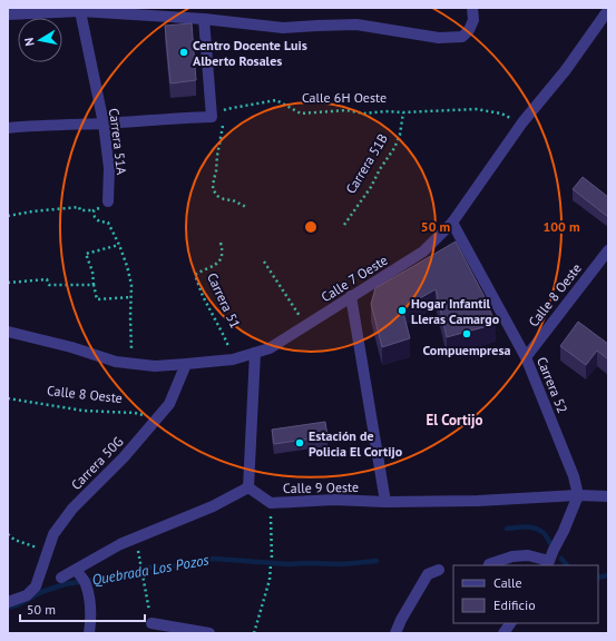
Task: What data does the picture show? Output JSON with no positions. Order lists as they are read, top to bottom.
{
  "streets": {
    "street": [
      "Carrera 51A",
      "Calle 7 Oeste",
      "Calle 8 Oeste",
      "Carrera 52",
      "Carrera 50G",
      "Calle 9 Oeste"
    ],
    "path": ["Calle 6H Oeste", "Carrera 51B", "Carrera 51"]
  },
  "crossings": [
    ["Calle 6H Oeste", "Carrera 51B"],
    ["Calle 6H Oeste", "Calle 7 Oeste"],
    ["Calle 7 Oeste", "Carrera 51"],
    ["Calle 7 Oeste", "Carrera 52"],
    ["Calle 7 Oeste", "Carrera 50G"],
    ["Calle 8 Oeste", "Carrera 52"],
    ["Calle 8 Oeste", "Carrera 50G"],
    ["Carrera 52", "Calle 9 Oeste"]
  ],
  "districts": ["El Cortijo"],
  "water": ["Quebrada Los Pozos"],
  "places": [
    "Centro Docente Luis Alberto Rosales",
    "Hogar Infantil Lleras Camargo",
    "Compuempresa",
    "Estación de Policia El Cortijo"
  ],
  "legend": ["Calle", "Edificio"],
  "scale_bar": "50 m",
  "north": "left",
  "rings": ["50 m", "100 m"]
}
